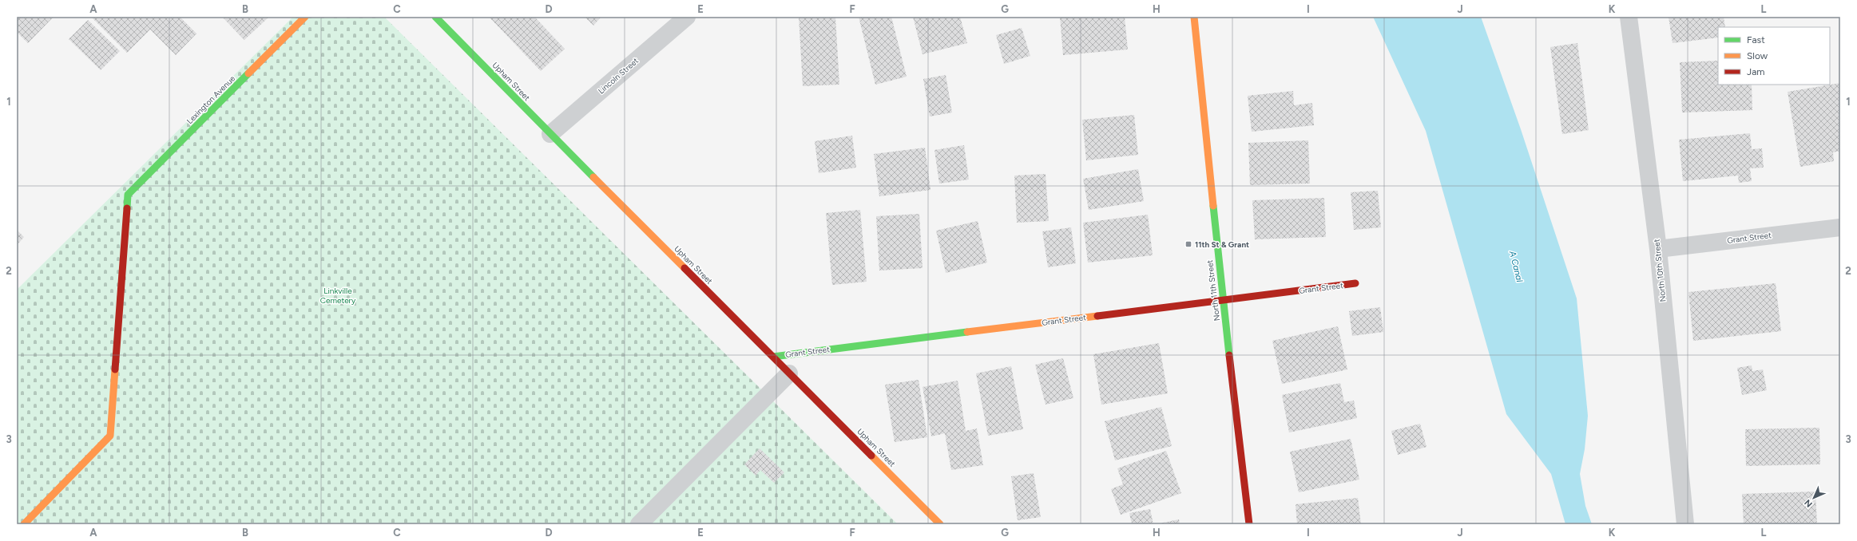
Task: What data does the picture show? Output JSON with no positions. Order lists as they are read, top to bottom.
{
  "streets": {
    "street": [
      "Lincoln Street",
      "Upham Street",
      "Lexington Avenue",
      "Grant Street",
      "North 10th Street",
      "North 11th Street"
    ]
  },
  "crossings": [
    ["Lincoln Street", "Upham Street"],
    ["Upham Street", "Grant Street"],
    ["Grant Street", "North 10th Street"],
    ["Grant Street", "North 11th Street"]
  ],
  "water": ["A Canal"],
  "parks": ["Linkville Cemetery"],
  "places": {
    "transit": ["11th St & Grant"]
  },
  "legend": ["Fast", "Slow", "Jam"],
  "north": "bottom left",
  "grid": {
    "columns": [
      "A",
      "B",
      "C",
      "D",
      "E",
      "F",
      "G",
      "H",
      "I",
      "J",
      "K",
      "L"
    ],
    "rows": ["1", "2", "3"]
  }
}
